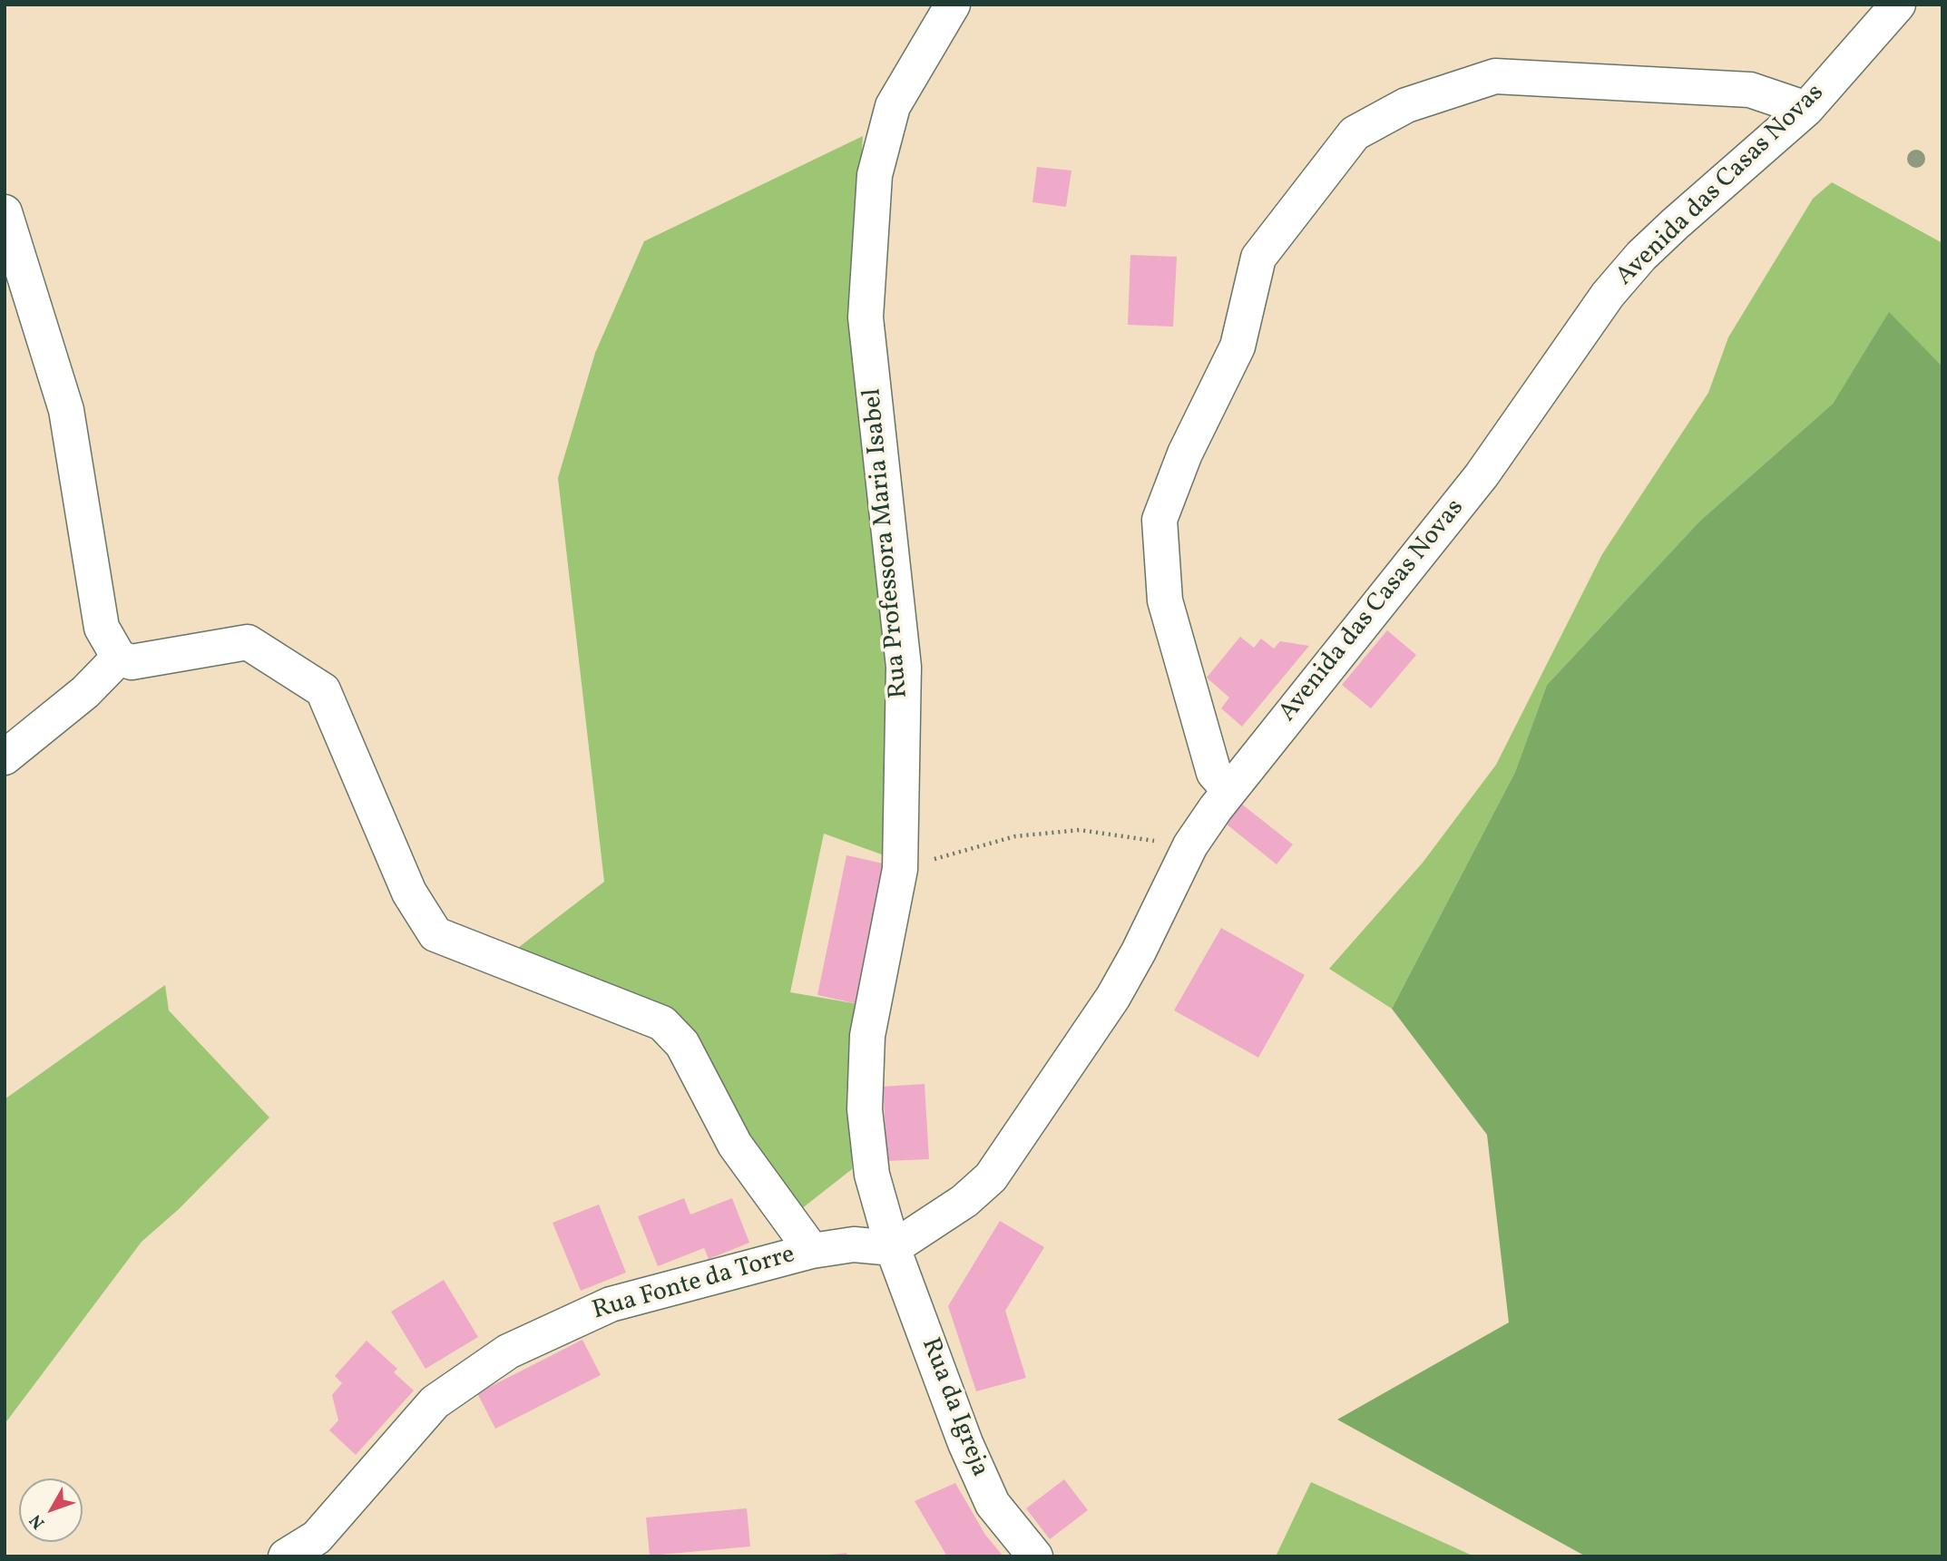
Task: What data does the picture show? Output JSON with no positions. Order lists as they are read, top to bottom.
{
  "streets": {
    "street": [
      "Avenida das Casas Novas",
      "Rua Professora Maria Isabel",
      "Rua Fonte da Torre",
      "Rua da Igreja"
    ]
  },
  "crossings": [
    ["Avenida das Casas Novas", "Rua Professora Maria Isabel"],
    ["Avenida das Casas Novas", "Rua Fonte da Torre"],
    ["Avenida das Casas Novas", "Rua da Igreja"],
    ["Rua Professora Maria Isabel", "Rua Fonte da Torre"],
    ["Rua Professora Maria Isabel", "Rua da Igreja"],
    ["Rua Fonte da Torre", "Rua da Igreja"]
  ],
  "north": "bottom left"
}
